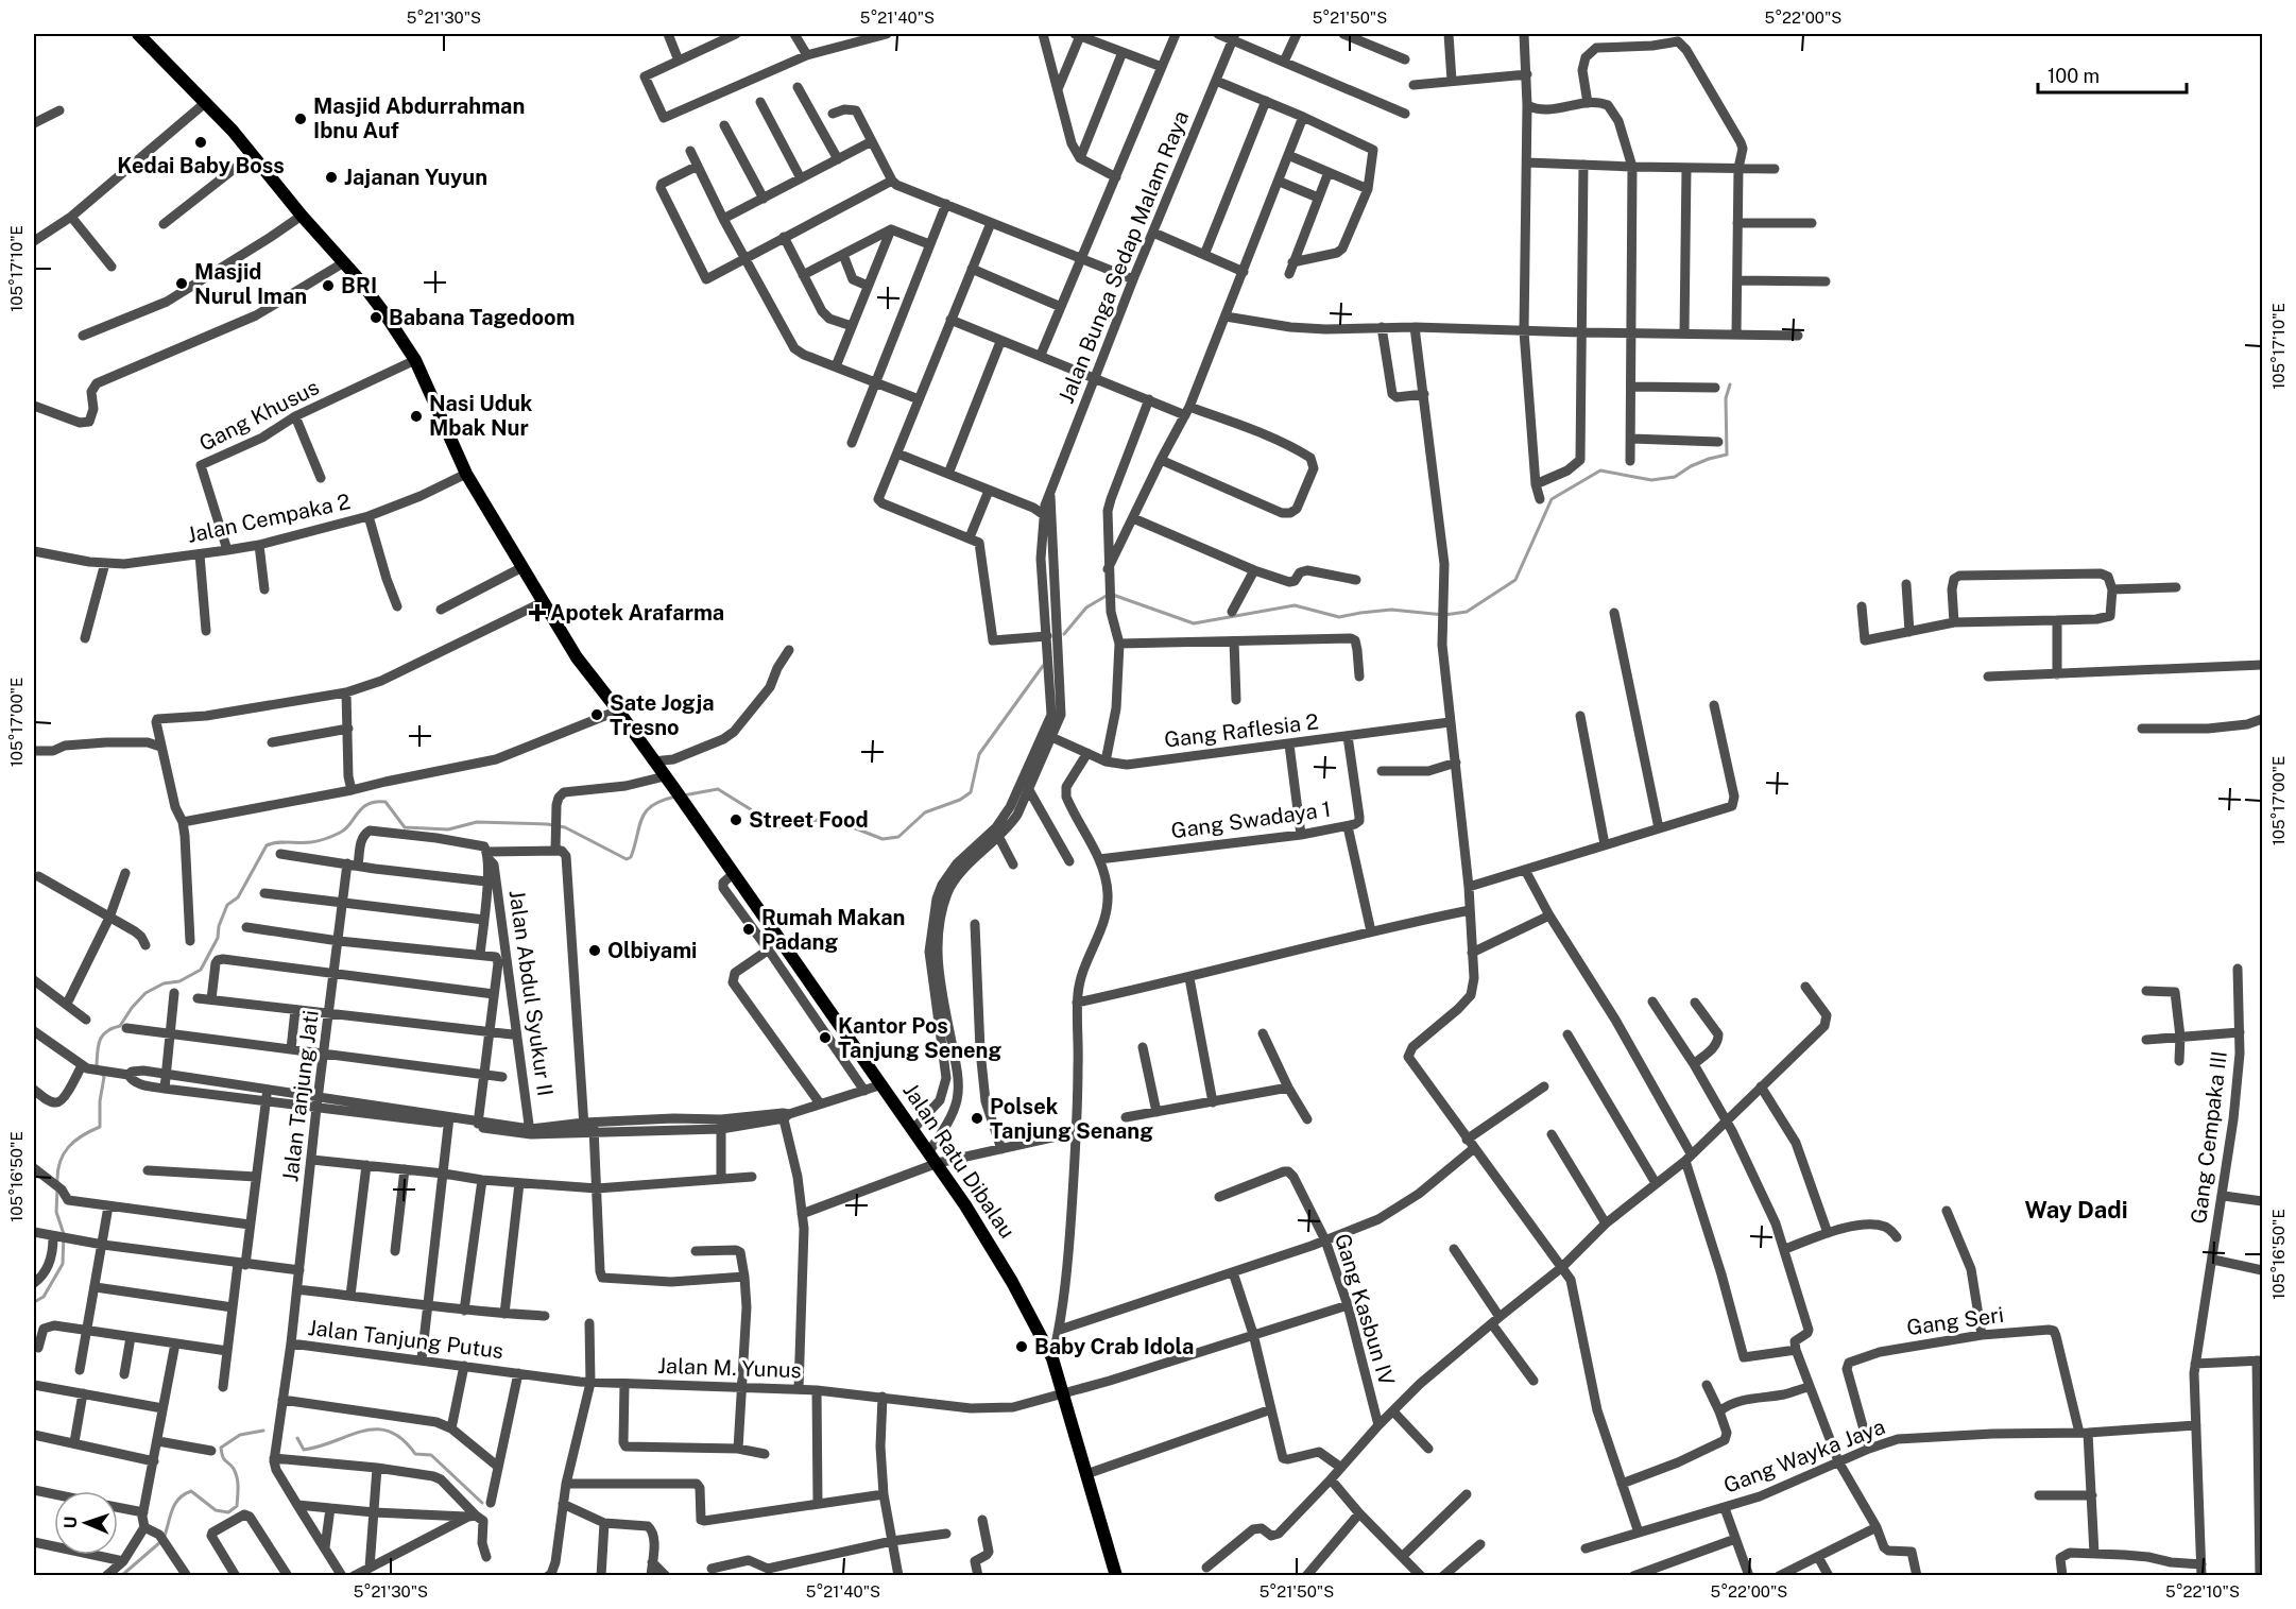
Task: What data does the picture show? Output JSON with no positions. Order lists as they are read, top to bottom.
{
  "streets": {
    "main road": ["Jalan Ratu Dibalau"],
    "street": [
      "Jalan Bunga Sedap Malam Raya",
      "Gang Khusus",
      "Jalan Cempaka 2",
      "Gang Raflesia 2",
      "Gang Swadaya 1",
      "Jalan Abdul Syukur II",
      "Jalan Tanjung Jati",
      "Gang Cempaka III",
      "Gang Kasbun IV",
      "Gang Seri",
      "Jalan Tanjung Putus",
      "Jalan M. Yunus",
      "Gang Wayka Jaya"
    ]
  },
  "crossings": [
    ["Jalan Bunga Sedap Malam Raya", "Gang Raflesia 2"],
    ["Jalan Bunga Sedap Malam Raya", "Jalan Ratu Dibalau"],
    ["Gang Khusus", "Jalan Cempaka 2"],
    ["Gang Khusus", "Jalan Ratu Dibalau"],
    ["Jalan Cempaka 2", "Jalan Ratu Dibalau"],
    ["Gang Raflesia 2", "Gang Swadaya 1"],
    ["Jalan Abdul Syukur II", "Jalan Tanjung Jati"],
    ["Jalan Tanjung Jati", "Jalan Tanjung Putus"],
    ["Gang Cempaka III", "Gang Wayka Jaya"],
    ["Jalan Ratu Dibalau", "Jalan M. Yunus"],
    ["Gang Kasbun IV", "Jalan M. Yunus"],
    ["Gang Seri", "Gang Wayka Jaya"],
    ["Jalan Tanjung Putus", "Jalan M. Yunus"]
  ],
  "districts": ["Way Dadi"],
  "places": {
    "other": [
      "Masjid Abdurrahman Ibnu Auf",
      "Kedai Baby Boss",
      "Jajanan Yuyun",
      "Masjid Nurul Iman",
      "BRI",
      "Babana Tagedoom",
      "Nasi Uduk Mbak Nur",
      "Sate Jogja Tresno",
      "Street Food",
      "Rumah Makan Padang",
      "Olbiyami",
      "Kantor Pos Tanjung Seneng",
      "Polsek Tanjung Senang",
      "Baby Crab Idola"
    ],
    "health": ["Apotek Arafarma"]
  },
  "scale_bar": "100 m",
  "north": "left",
  "coordinates": [
    "5°21'30\"S",
    "5°21'40\"S",
    "5°21'50\"S",
    "5°22'00\"S",
    "105°17'10\"E",
    "105°17'00\"E",
    "105°16'50\"E",
    "5°22'10\"S"
  ]
}
